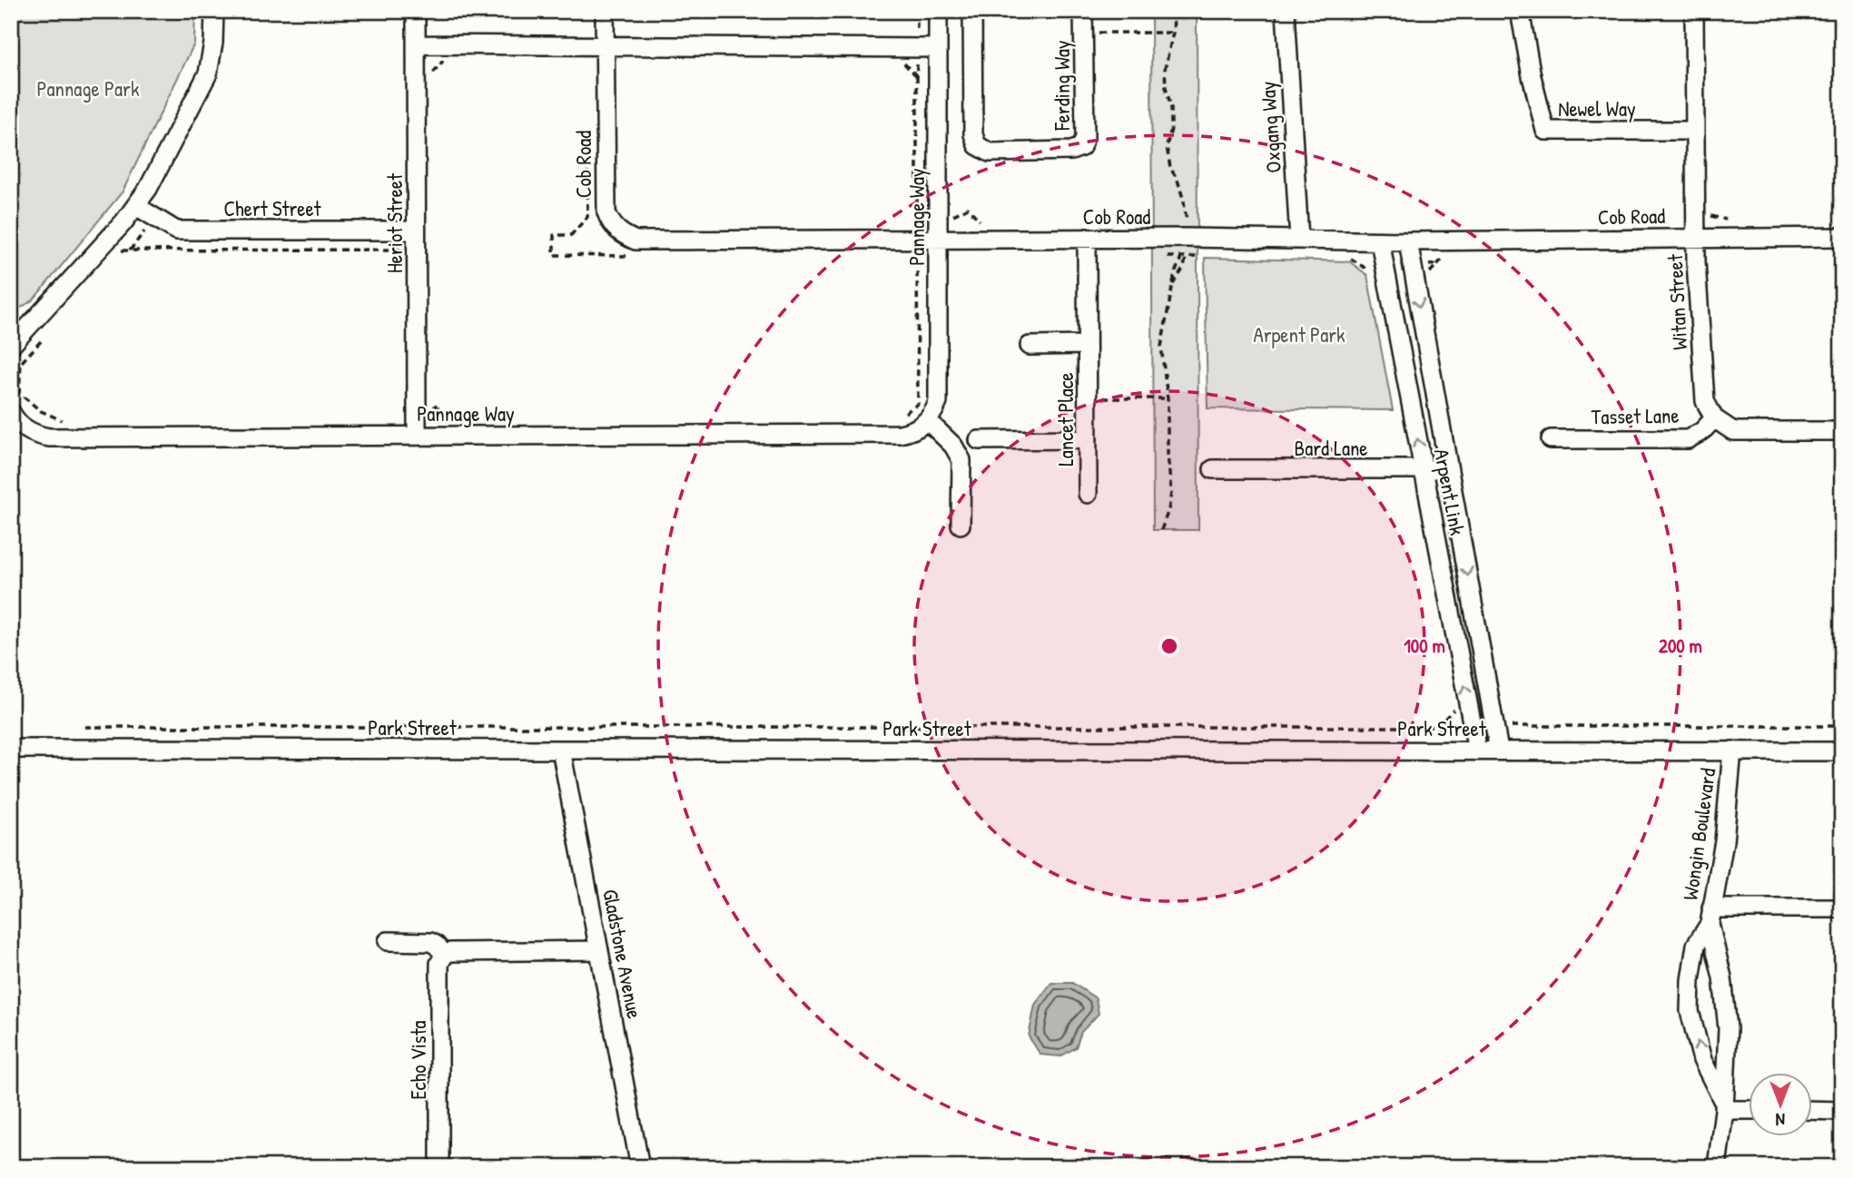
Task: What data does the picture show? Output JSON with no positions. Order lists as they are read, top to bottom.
{
  "streets": {
    "street": [
      "Ferding Way",
      "Newel Way",
      "Oxgang Way",
      "Cob Road",
      "Chert Street",
      "Pannage Way",
      "Heriot Street",
      "Witan Street",
      "Tasset Lane",
      "Lancet Place",
      "Bard Lane",
      "Arpent Link",
      "Park Street",
      "Wongin Boulevard",
      "Gladstone Avenue",
      "Echo Vista"
    ]
  },
  "crossings": [
    ["Newel Way", "Witan Street"],
    ["Oxgang Way", "Cob Road"],
    ["Cob Road", "Pannage Way"],
    ["Cob Road", "Witan Street"],
    ["Cob Road", "Lancet Place"],
    ["Cob Road", "Arpent Link"],
    ["Chert Street", "Heriot Street"],
    ["Pannage Way", "Heriot Street"],
    ["Witan Street", "Tasset Lane"],
    ["Bard Lane", "Arpent Link"],
    ["Arpent Link", "Park Street"],
    ["Park Street", "Wongin Boulevard"],
    ["Park Street", "Gladstone Avenue"]
  ],
  "parks": ["Pannage Park", "Arpent Park"],
  "north": "bottom",
  "rings": ["100 m", "200 m"]
}
